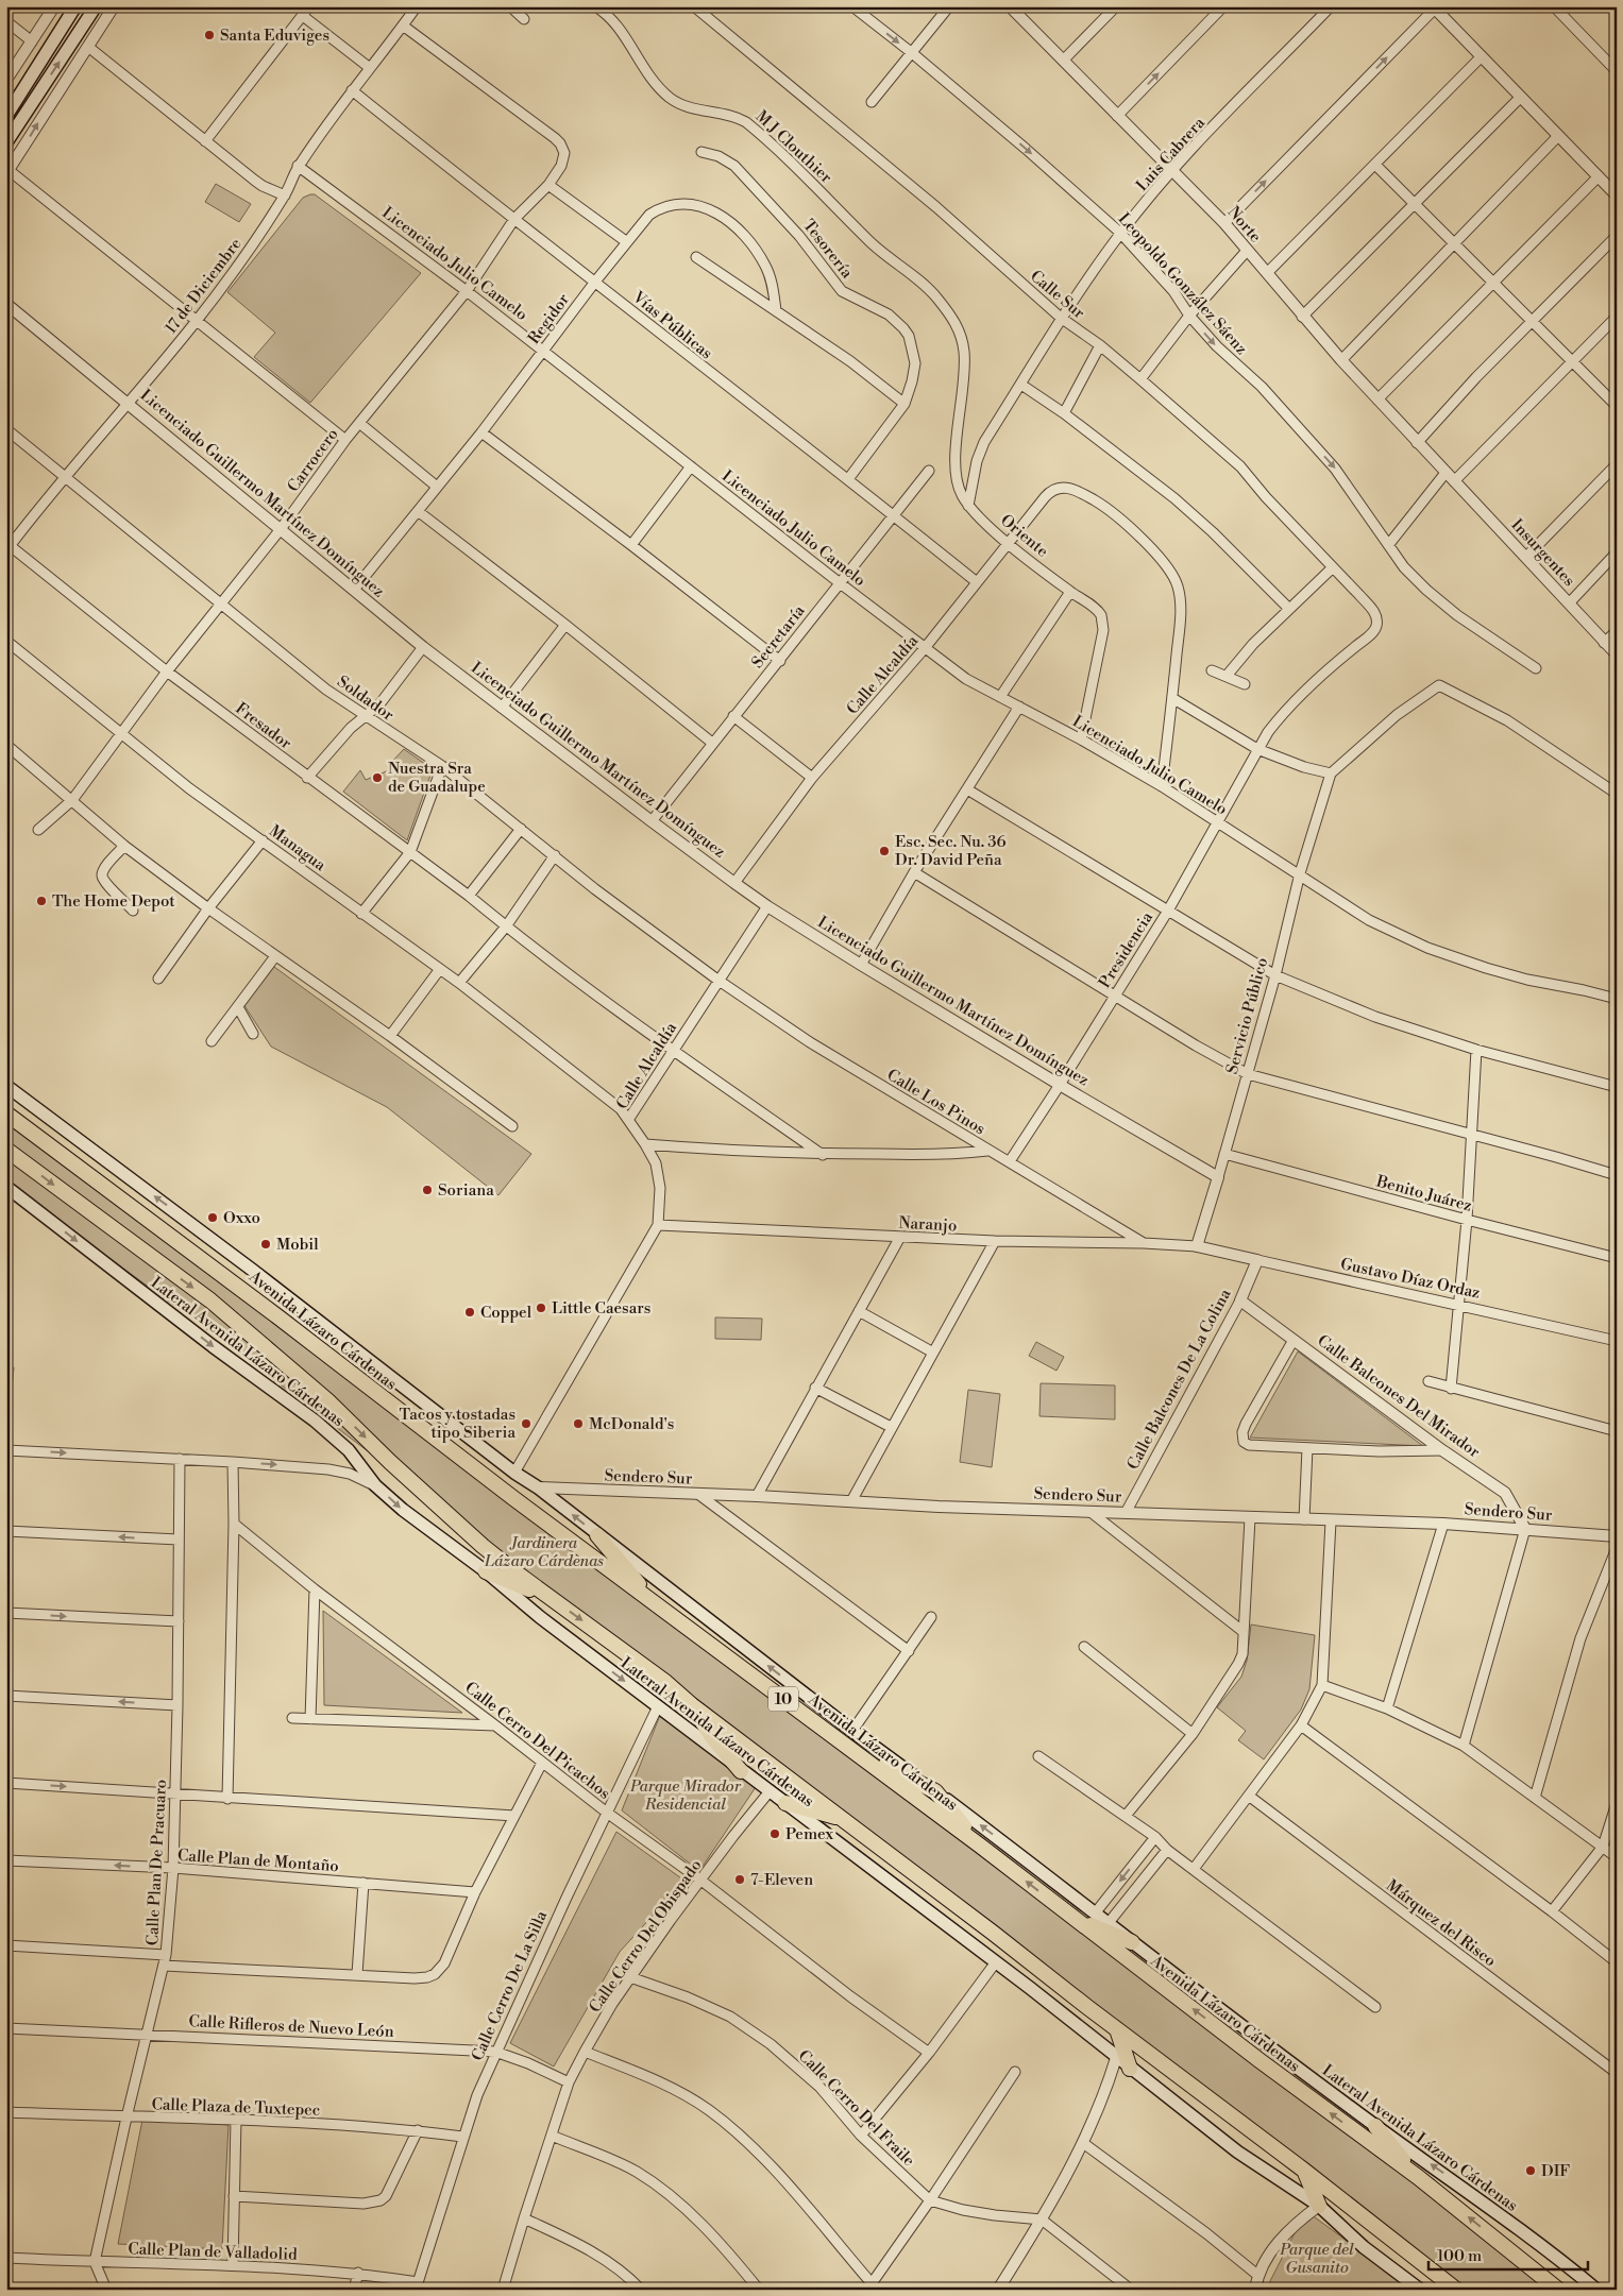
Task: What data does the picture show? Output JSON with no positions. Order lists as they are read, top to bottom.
{
  "streets": {
    "highway": ["Avenida Lázaro Cárdenas", "10"],
    "main road": ["Lateral Avenida Lázaro Cárdenas"],
    "street": [
      "M J Clouthier",
      "Luis Cabrera",
      "Norte",
      "Tesorería",
      "Licenciado Julio Camelo",
      "Leopoldo González Sáenz",
      "17 de Diciembre",
      "Calle Sur",
      "Regidor",
      "Vías Públicas",
      "Carrocero",
      "Licenciado Guillermo Martínez Domínguez",
      "Oriente",
      "Insurgentes",
      "Secretaría",
      "Calle Alcaldía",
      "Soldador",
      "Fresador",
      "Managua",
      "Presidencia",
      "Servicio Público",
      "Calle Los Pinos",
      "Benito Juárez",
      "Naranjo",
      "Gustavo Díaz Ordaz",
      "Calle Balcones De La Colina",
      "Calle Balcones Del Mirador",
      "Sendero Sur",
      "Calle Cerro Del Picachos",
      "Calle Plan de Montaño",
      "Calle Plan De Pracuaro",
      "Márquez del Risco",
      "Calle Cerro Del Obispado",
      "Calle Cerro De La Silla",
      "Calle Rifleros de Nuevo León",
      "Calle Plaza de Tuxtepec",
      "Calle Cerro Del Fraile",
      "Calle Plan de Valladolid"
    ]
  },
  "crossings": [
    ["M J Clouthier", "Oriente"],
    ["Luis Cabrera", "Norte"],
    ["Luis Cabrera", "Leopoldo González Sáenz"],
    ["Luis Cabrera", "Calle Sur"],
    ["Luis Cabrera", "Oriente"],
    ["Norte", "Insurgentes"],
    ["Tesorería", "Vías Públicas"],
    ["Licenciado Julio Camelo", "17 de Diciembre"],
    ["Licenciado Julio Camelo", "Regidor"],
    ["Licenciado Julio Camelo", "Carrocero"],
    ["Licenciado Julio Camelo", "Oriente"],
    ["Licenciado Julio Camelo", "Secretaría"],
    ["Licenciado Julio Camelo", "Calle Alcaldía"],
    ["Licenciado Julio Camelo", "Presidencia"],
    ["Licenciado Julio Camelo", "Servicio Público"],
    ["17 de Diciembre", "Vías Públicas"],
    ["17 de Diciembre", "Carrocero"],
    ["17 de Diciembre", "Licenciado Guillermo Martínez Domínguez"],
    ["17 de Diciembre", "Soldador"],
    ["17 de Diciembre", "Fresador"],
    ["Calle Sur", "Presidencia"],
    ["Regidor", "Vías Públicas"],
    ["Regidor", "Licenciado Guillermo Martínez Domínguez"],
    ["Vías Públicas", "Carrocero"],
    ["Vías Públicas", "Secretaría"],
    ["Vías Públicas", "Calle Alcaldía"],
    ["Carrocero", "Licenciado Guillermo Martínez Domínguez"],
    ["Carrocero", "Soldador"],
    ["Carrocero", "Fresador"],
    ["Carrocero", "Managua"],
    ["Licenciado Guillermo Martínez Domínguez", "Secretaría"],
    ["Licenciado Guillermo Martínez Domínguez", "Calle Alcaldía"],
    ["Licenciado Guillermo Martínez Domínguez", "Presidencia"],
    ["Licenciado Guillermo Martínez Domínguez", "Servicio Público"],
    ["Oriente", "Calle Alcaldía"],
    ["Calle Alcaldía", "Soldador"],
    ["Calle Alcaldía", "Fresador"],
    ["Calle Alcaldía", "Managua"],
    ["Calle Alcaldía", "Calle Los Pinos"],
    ["Calle Alcaldía", "Naranjo"],
    ["Calle Alcaldía", "Lateral Avenida Lázaro Cárdenas"],
    ["Soldador", "Calle Los Pinos"],
    ["Presidencia", "Calle Los Pinos"],
    ["Servicio Público", "Benito Juárez"],
    ["Servicio Público", "Naranjo"],
    ["Servicio Público", "Gustavo Díaz Ordaz"],
    ["Calle Los Pinos", "Naranjo"],
    ["Naranjo", "Gustavo Díaz Ordaz"],
    ["Gustavo Díaz Ordaz", "Calle Balcones De La Colina"],
    ["Lateral Avenida Lázaro Cárdenas", "Sendero Sur"],
    ["Lateral Avenida Lázaro Cárdenas", "Calle Cerro Del Obispado"],
    ["Lateral Avenida Lázaro Cárdenas", "Calle Cerro De La Silla"],
    ["Calle Balcones De La Colina", "Calle Balcones Del Mirador"],
    ["Calle Balcones De La Colina", "Sendero Sur"],
    ["Calle Balcones Del Mirador", "Sendero Sur"],
    ["Calle Cerro Del Picachos", "Calle Cerro Del Obispado"],
    ["Calle Cerro Del Picachos", "Calle Cerro De La Silla"],
    ["Calle Plan de Montaño", "Calle Plan De Pracuaro"],
    ["Calle Plan De Pracuaro", "Calle Rifleros de Nuevo León"],
    ["Calle Plan De Pracuaro", "Calle Plaza de Tuxtepec"],
    ["Calle Plan De Pracuaro", "Calle Plan de Valladolid"],
    ["Calle Cerro Del Obispado", "Calle Rifleros de Nuevo León"],
    ["Calle Cerro Del Obispado", "Calle Cerro Del Fraile"],
    ["Calle Cerro De La Silla", "Calle Rifleros de Nuevo León"],
    ["Calle Cerro De La Silla", "Calle Plaza de Tuxtepec"],
    ["Calle Cerro De La Silla", "Calle Plan de Valladolid"]
  ],
  "one_way": ["Leopoldo González Sáenz"],
  "parks": ["Jardinera Lázaro Cárdenas", "Parque Mirador Residencial", "Parque del Gusanito"],
  "places": [
    "Santa Eduviges",
    "Nuestra Sra de Guadalupe",
    "Esc. Sec. Nu. 36 Dr. David Peña",
    "The Home Depot",
    "Soriana",
    "Oxxo",
    "Mobil",
    "Little Caesars",
    "Coppel",
    "Tacos y tostadas tipo Siberia",
    "McDonald's",
    "Pemex",
    "7-Eleven",
    "DIF"
  ],
  "scale_bar": "100 m"
}
